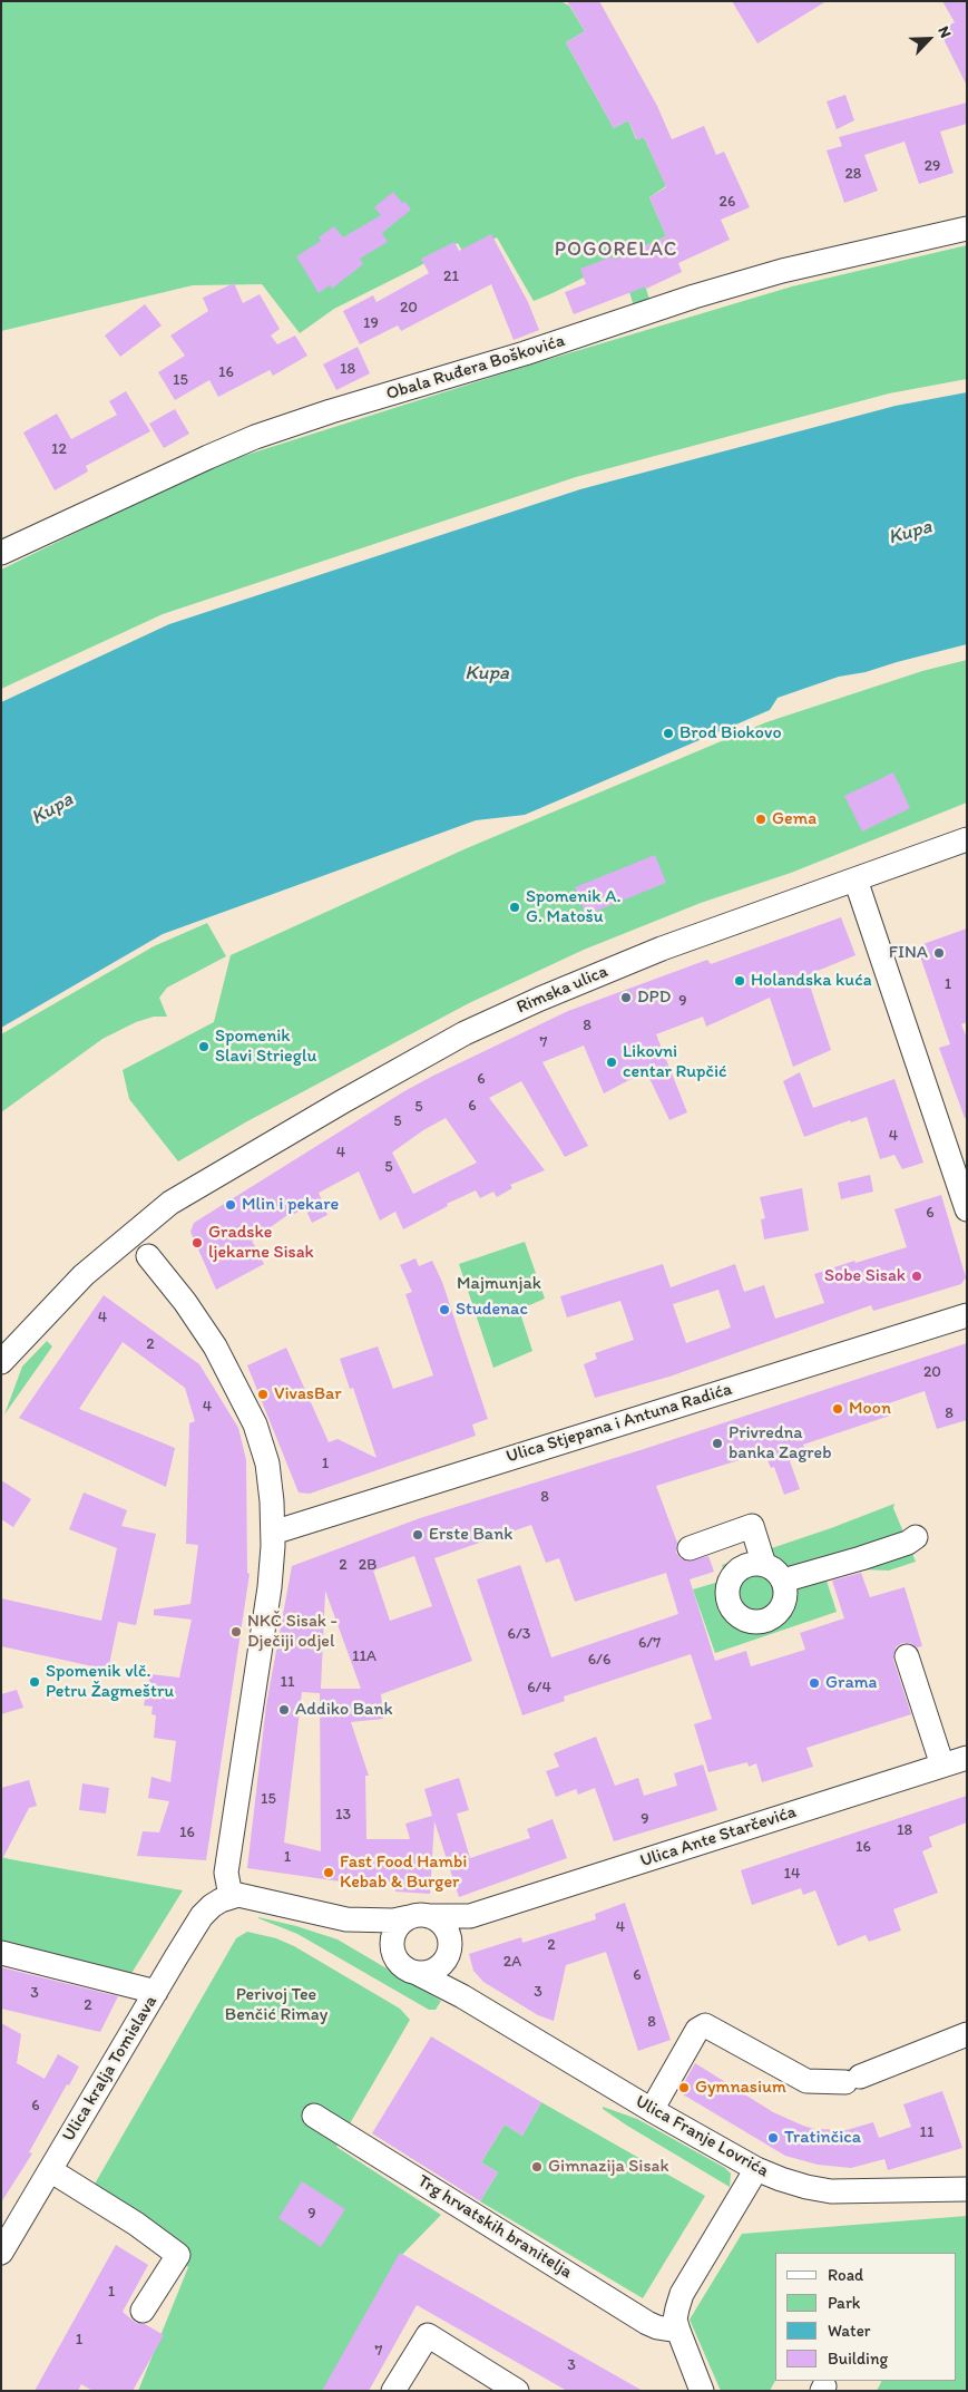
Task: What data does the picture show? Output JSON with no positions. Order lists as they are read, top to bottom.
{
  "streets": {
    "street": [
      "Obala Ruđera Boškovića",
      "Rimska ulica",
      "Ulica Stjepana i Antuna Radića",
      "Ulica Ante Starčevića",
      "Ulica kralja Tomislava",
      "Ulica Franje Lovrića",
      "Trg hrvatskih branitelja"
    ]
  },
  "crossings": [
    ["Ulica Ante Starčevića", "Ulica kralja Tomislava"],
    ["Ulica Ante Starčevića", "Ulica Franje Lovrića"]
  ],
  "districts": ["POGORELAC"],
  "water": ["Kupa"],
  "parks": ["Majmunjak", "Perivoj Tee Benčić Rimay"],
  "places": [
    "Brod Biokovo",
    "Gema",
    "Spomenik A. G. Matošu",
    "FINA",
    "Holandska kuća",
    "DPD",
    "Spomenik Slavi Strieglu",
    "Likovni centar Rupčić",
    "Mlin i pekare",
    "Gradske ljekarne Sisak",
    "Sobe Sisak",
    "Studenac",
    "VivasBar",
    "Moon",
    "Privredna banka Zagreb",
    "Erste Bank",
    "NKČ Sisak - Dječiji odjel",
    "Spomenik vlč. Petru Žagmeštru",
    "Grama",
    "Addiko Bank",
    "Fast Food Hambi Kebab & Burger",
    "Gymnasium",
    "Tratinčica",
    "Gimnazija Sisak"
  ],
  "house_numbers": [
    "29",
    "28",
    "26",
    "21",
    "20",
    "19",
    "18",
    "16",
    "15",
    "12",
    "1",
    "9",
    "8",
    "7",
    "6",
    "6",
    "5",
    "5",
    "4",
    "4",
    "5",
    "6",
    "4",
    "2",
    "20",
    "4",
    "8",
    "1",
    "8",
    "2",
    "2B",
    "6/3",
    "6/7",
    "11A",
    "6/6",
    "11",
    "6/4",
    "15",
    "13",
    "9",
    "18",
    "16",
    "16",
    "1",
    "14",
    "4",
    "2",
    "2A",
    "6",
    "3",
    "3",
    "2",
    "8",
    "6",
    "11",
    "9",
    "1",
    "1",
    "7",
    "3"
  ],
  "legend": [
    "Road",
    "Park",
    "Water",
    "Building"
  ],
  "north": "top right"
}
